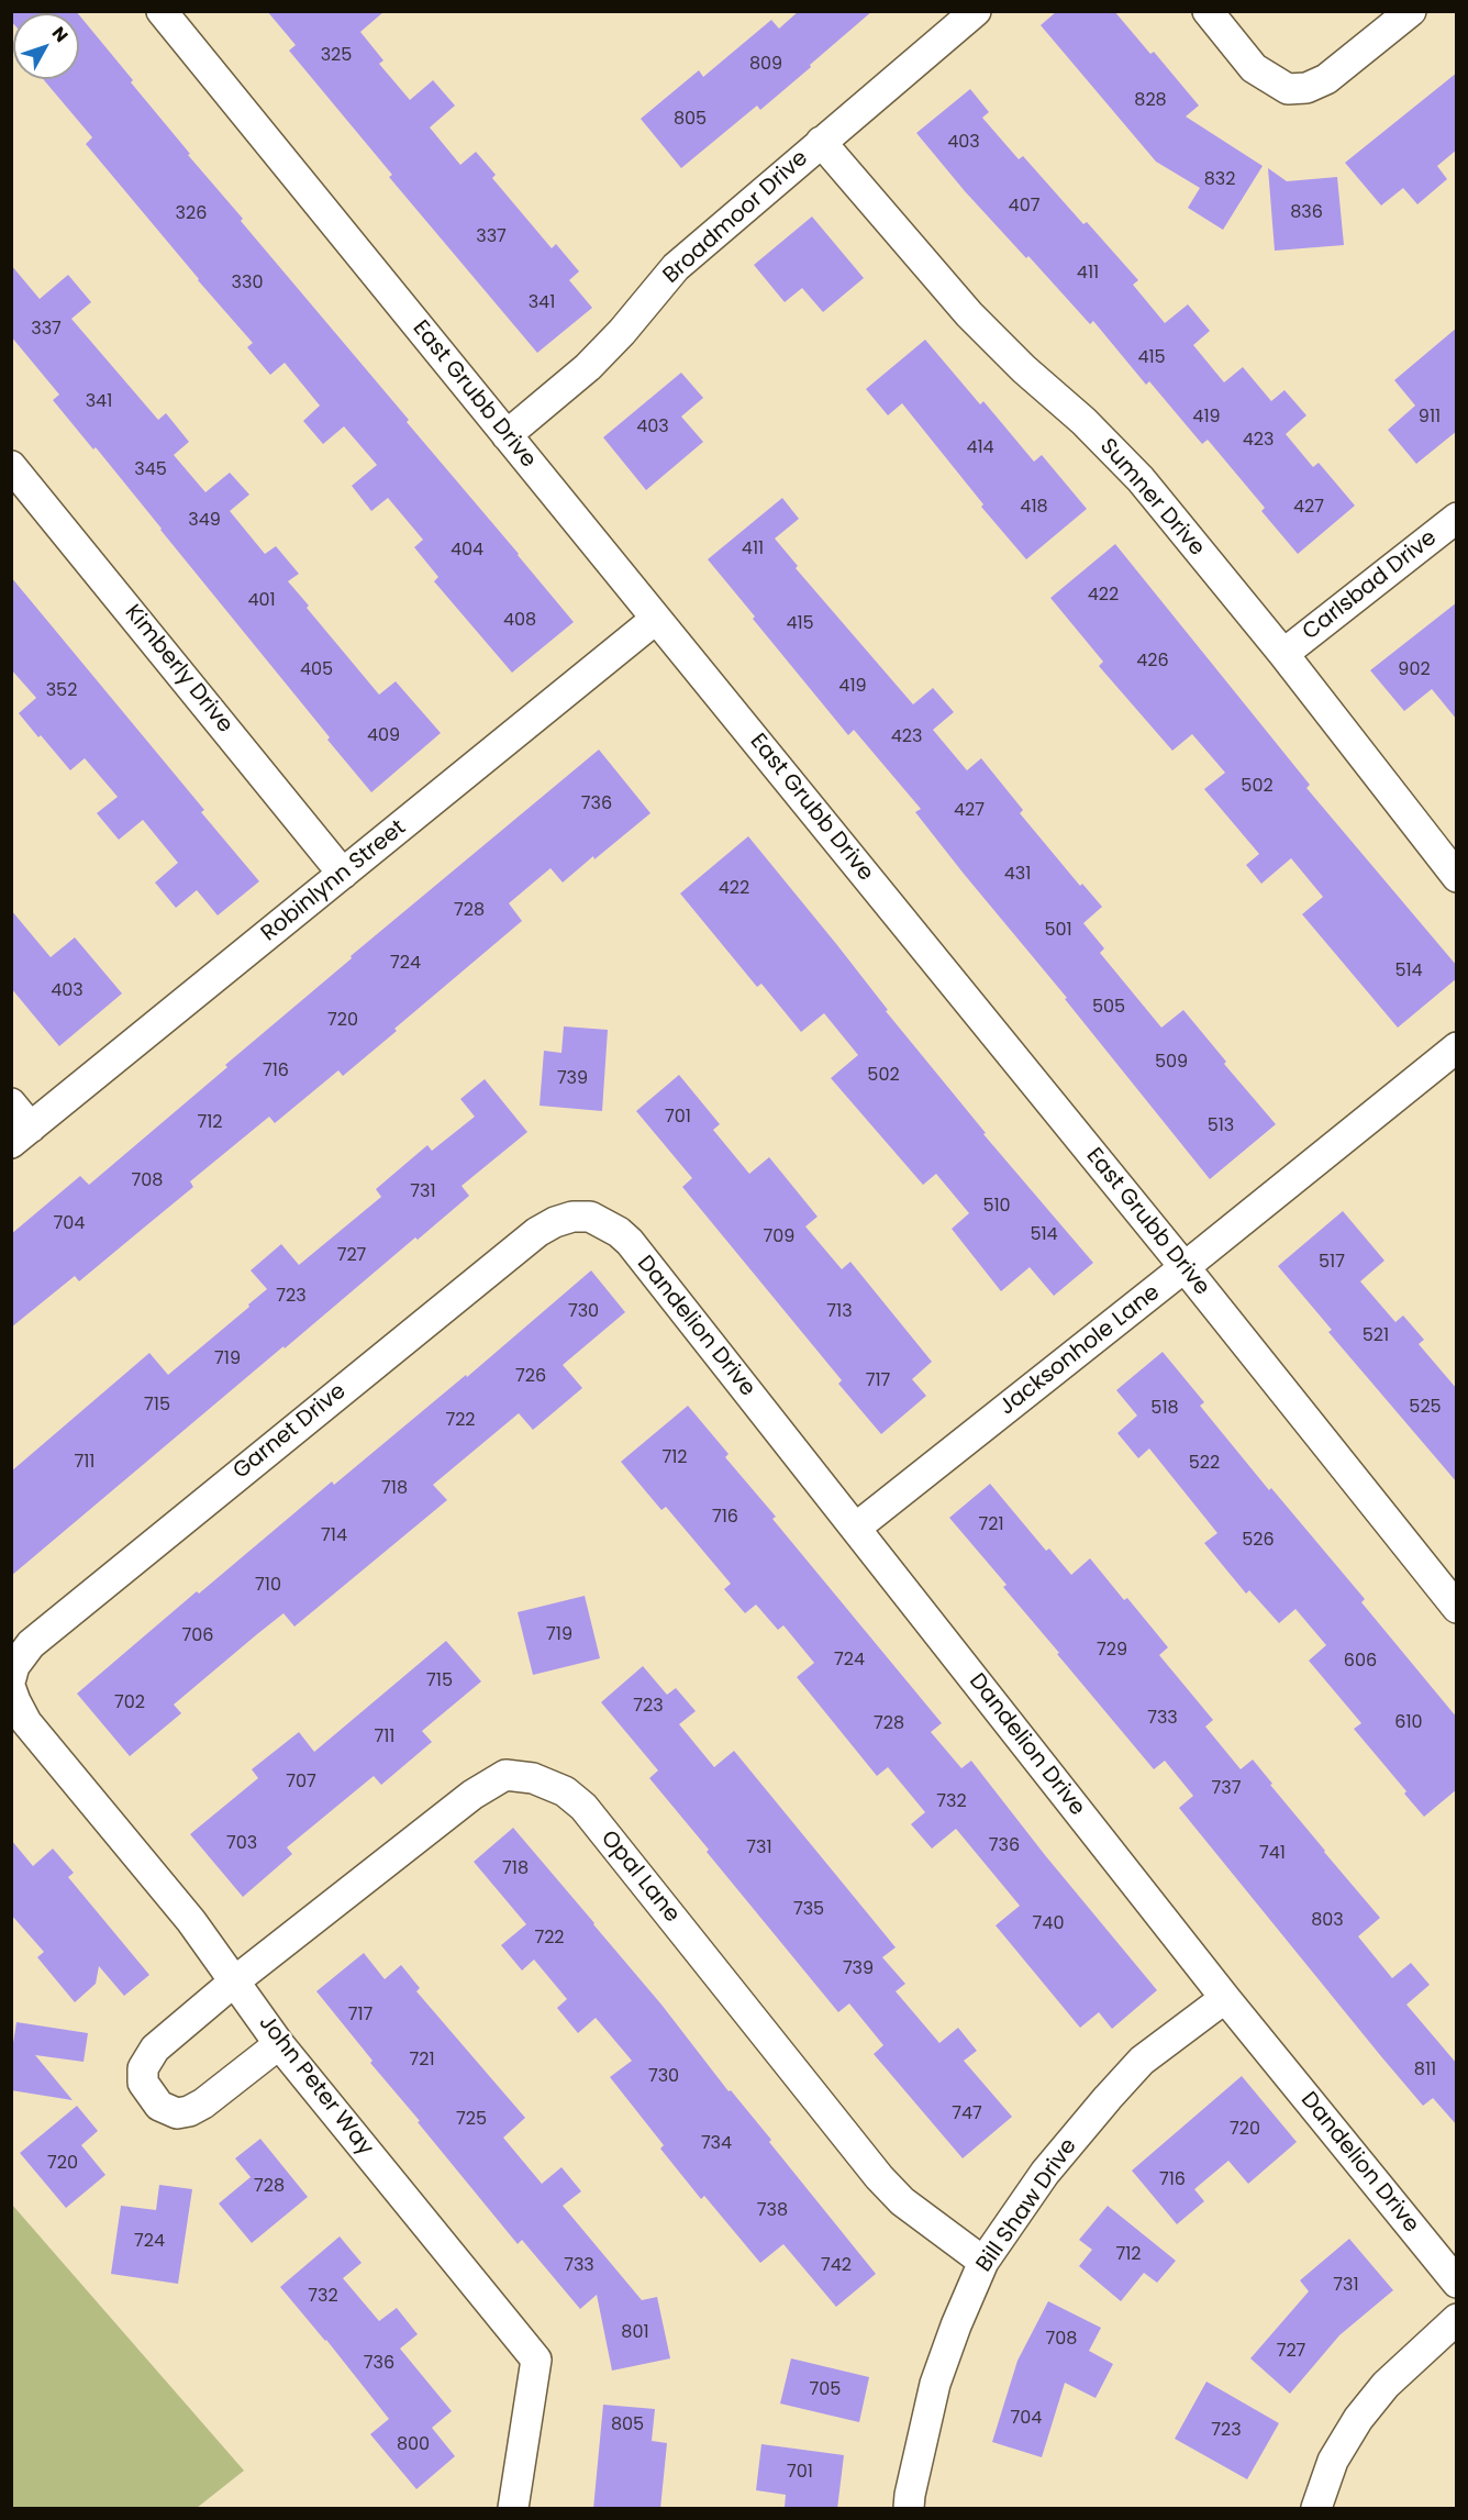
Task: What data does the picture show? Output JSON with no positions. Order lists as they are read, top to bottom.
{
  "streets": {
    "street": [
      "Broadmoor Drive",
      "East Grubb Drive",
      "Sumner Drive",
      "Carlsbad Drive",
      "Kimberly Drive",
      "Robinlynn Street",
      "Dandelion Drive",
      "Jacksonhole Lane",
      "Garnet Drive",
      "Opal Lane",
      "John Peter Way",
      "Bill Shaw Drive"
    ]
  },
  "crossings": [
    ["Broadmoor Drive", "East Grubb Drive"],
    ["Broadmoor Drive", "Sumner Drive"],
    ["East Grubb Drive", "Robinlynn Street"],
    ["East Grubb Drive", "Jacksonhole Lane"],
    ["Sumner Drive", "Carlsbad Drive"],
    ["Kimberly Drive", "Robinlynn Street"],
    ["Dandelion Drive", "Jacksonhole Lane"],
    ["Dandelion Drive", "Garnet Drive"],
    ["Dandelion Drive", "Bill Shaw Drive"],
    ["Opal Lane", "John Peter Way"],
    ["Opal Lane", "Bill Shaw Drive"]
  ],
  "house_numbers": [
    "325",
    "809",
    "828",
    "805",
    "403",
    "832",
    "407",
    "836",
    "326",
    "337",
    "411",
    "330",
    "341",
    "337",
    "415",
    "341",
    "419",
    "911",
    "403",
    "423",
    "414",
    "345",
    "418",
    "427",
    "349",
    "411",
    "404",
    "422",
    "401",
    "408",
    "415",
    "426",
    "405",
    "902",
    "419",
    "352",
    "409",
    "423",
    "502",
    "736",
    "427",
    "431",
    "422",
    "728",
    "501",
    "724",
    "514",
    "403",
    "505",
    "720",
    "509",
    "716",
    "502",
    "739",
    "701",
    "712",
    "513",
    "708",
    "731",
    "510",
    "704",
    "514",
    "709",
    "727",
    "517",
    "723",
    "730",
    "713",
    "521",
    "719",
    "726",
    "717",
    "715",
    "525",
    "518",
    "722",
    "712",
    "711",
    "522",
    "718",
    "716",
    "721",
    "714",
    "526",
    "710",
    "719",
    "706",
    "729",
    "724",
    "606",
    "715",
    "702",
    "723",
    "733",
    "610",
    "728",
    "711",
    "707",
    "737",
    "732",
    "703",
    "736",
    "731",
    "741",
    "718",
    "735",
    "803",
    "740",
    "722",
    "739",
    "717",
    "721",
    "811",
    "730",
    "747",
    "725",
    "720",
    "734",
    "720",
    "716",
    "728",
    "738",
    "724",
    "712",
    "733",
    "742",
    "731",
    "732",
    "801",
    "708",
    "727",
    "736",
    "705",
    "704",
    "805",
    "723",
    "800",
    "701"
  ],
  "north": "top right"
}
